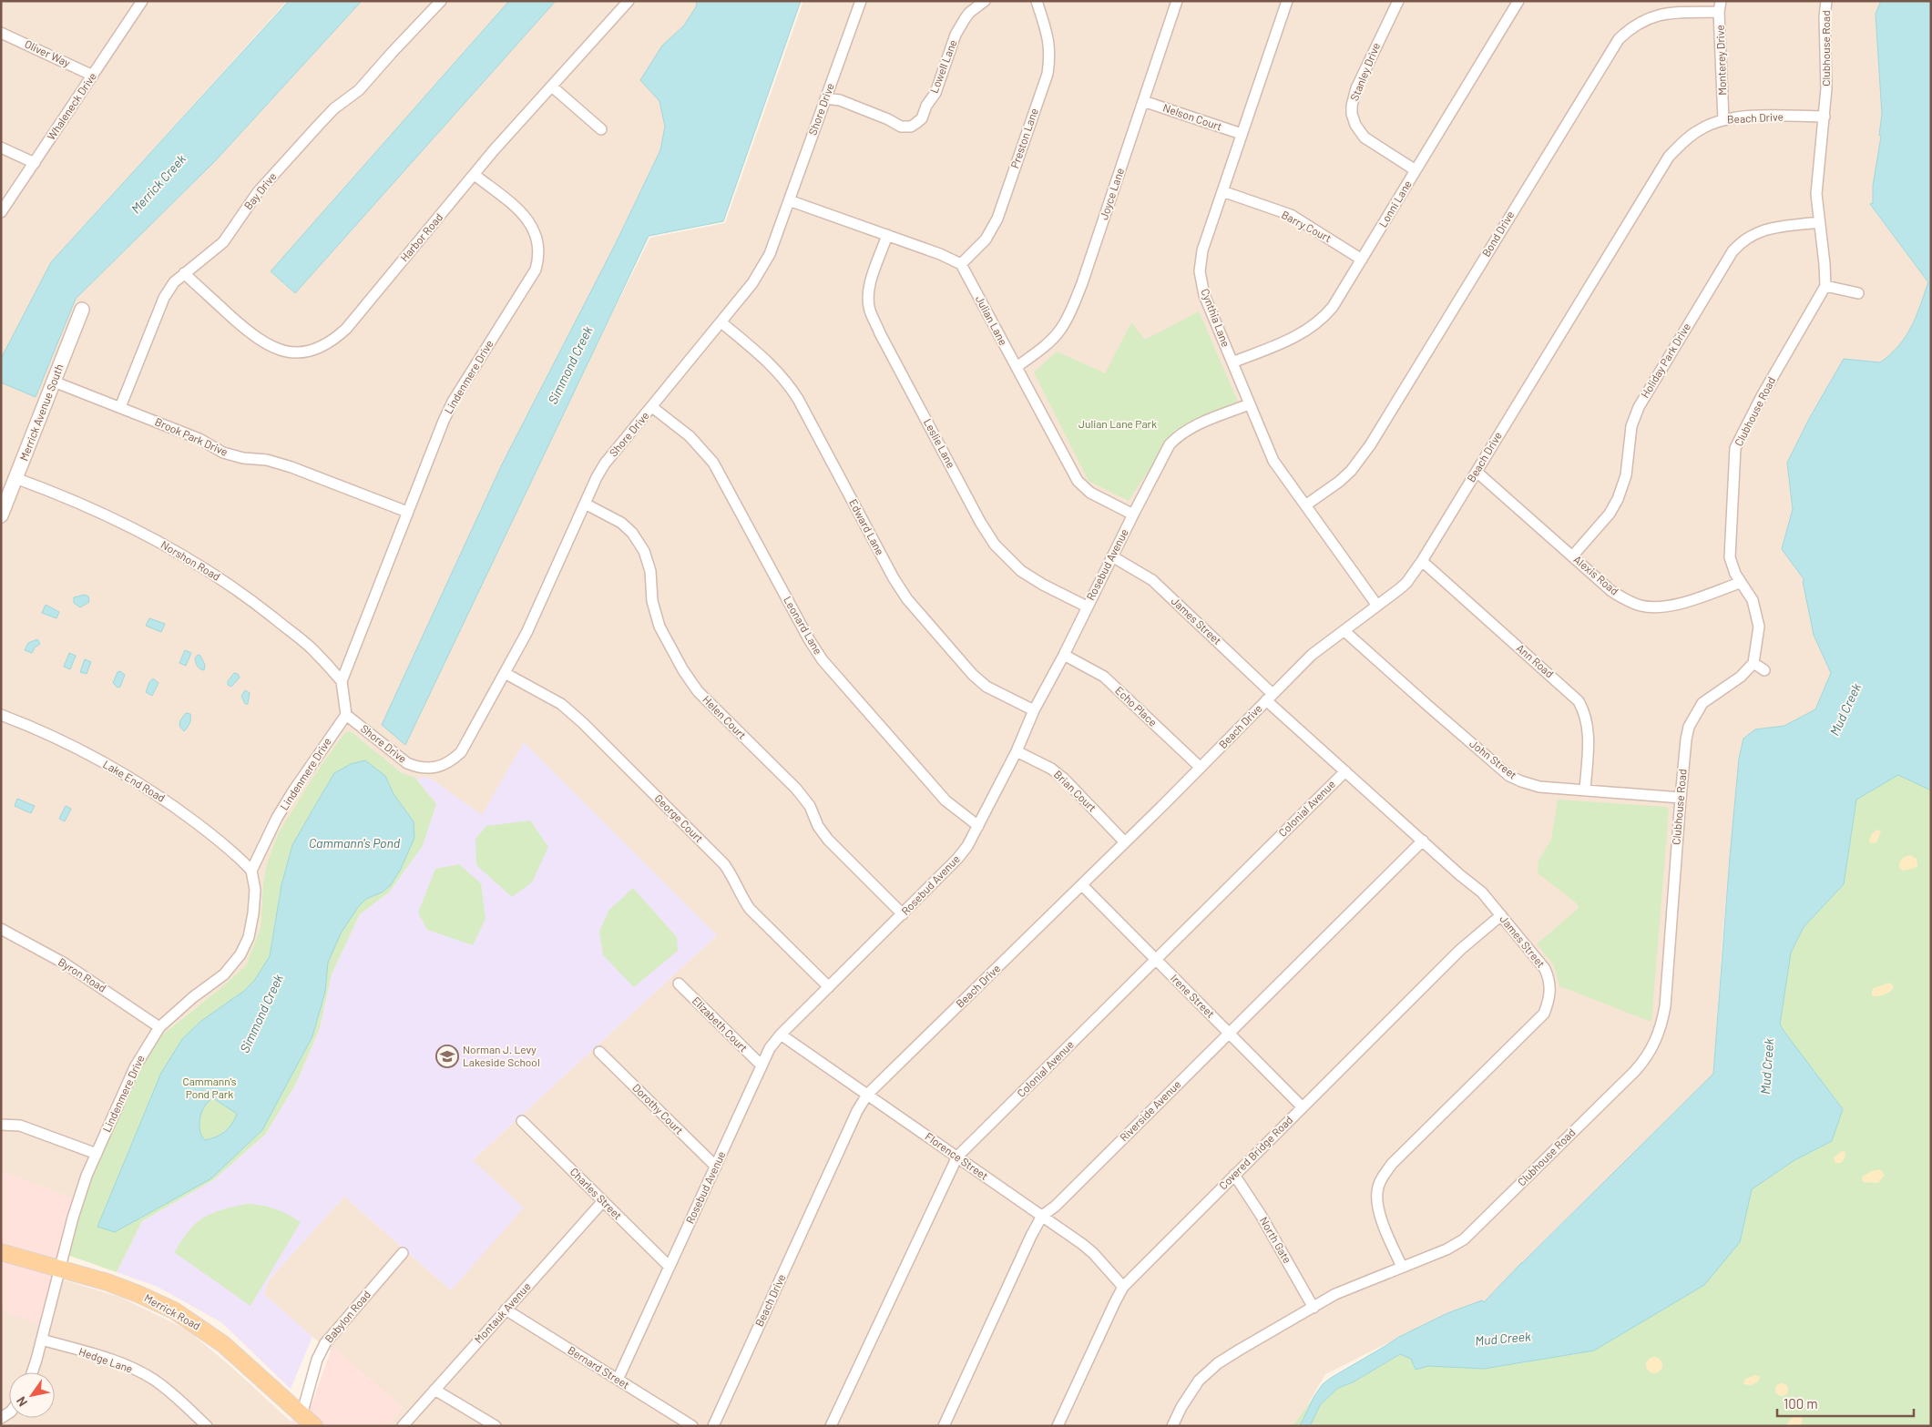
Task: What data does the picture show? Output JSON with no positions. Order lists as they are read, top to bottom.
{
  "streets": {
    "main road": ["Merrick Road"],
    "street": [
      "Clubhouse Road",
      "Oliver Way",
      "Monterey Drive",
      "Lowell Lane",
      "Stanley Drive",
      "Whaleneck Drive",
      "Shore Drive",
      "Nelson Court",
      "Beach Drive",
      "Preston Lane",
      "Bay Drive",
      "Joyce Lane",
      "Lonni Lane",
      "Barry Court",
      "Bond Drive",
      "Harbor Road",
      "Cynthia Lane",
      "Julian Lane",
      "Holiday Park Drive",
      "Lindenmere Drive",
      "Merrick Avenue South",
      "Brook Park Drive",
      "Leslie Lane",
      "Edward Lane",
      "Norshon Road",
      "Rosebud Avenue",
      "Alexis Road",
      "James Street",
      "Leonard Lane",
      "Ann Road",
      "Echo Place",
      "Helen Court",
      "John Street",
      "Lake End Road",
      "Brian Court",
      "Colonial Avenue",
      "George Court",
      "Byron Road",
      "Irene Street",
      "Elizabeth Court",
      "Dorothy Court",
      "Riverside Avenue",
      "Covered Bridge Road",
      "Florence Street",
      "Charles Street",
      "North Gate",
      "Montauk Avenue",
      "Babylon Road",
      "Hedge Lane",
      "Bernard Street"
    ]
  },
  "crossings": [
    ["Clubhouse Road", "Beach Drive"],
    ["Clubhouse Road", "Holiday Park Drive"],
    ["Clubhouse Road", "Alexis Road"],
    ["Clubhouse Road", "James Street"],
    ["Clubhouse Road", "John Street"],
    ["Clubhouse Road", "North Gate"],
    ["Oliver Way", "Whaleneck Drive"],
    ["Monterey Drive", "Beach Drive"],
    ["Monterey Drive", "Bond Drive"],
    ["Lowell Lane", "Shore Drive"],
    ["Stanley Drive", "Lonni Lane"],
    ["Shore Drive", "Lindenmere Drive"],
    ["Shore Drive", "Edward Lane"],
    ["Shore Drive", "Leonard Lane"],
    ["Shore Drive", "Helen Court"],
    ["Shore Drive", "George Court"],
    ["Nelson Court", "Joyce Lane"],
    ["Nelson Court", "Cynthia Lane"],
    ["Beach Drive", "Cynthia Lane"],
    ["Beach Drive", "Alexis Road"],
    ["Beach Drive", "James Street"],
    ["Beach Drive", "Ann Road"],
    ["Beach Drive", "Echo Place"],
    ["Beach Drive", "John Street"],
    ["Beach Drive", "Brian Court"],
    ["Beach Drive", "Irene Street"],
    ["Beach Drive", "Florence Street"],
    ["Preston Lane", "Julian Lane"],
    ["Bay Drive", "Harbor Road"],
    ["Bay Drive", "Brook Park Drive"],
    ["Joyce Lane", "Julian Lane"],
    ["Lonni Lane", "Barry Court"],
    ["Lonni Lane", "Cynthia Lane"],
    ["Barry Court", "Cynthia Lane"],
    ["Bond Drive", "Cynthia Lane"],
    ["Harbor Road", "Lindenmere Drive"],
    ["Cynthia Lane", "Rosebud Avenue"],
    ["Julian Lane", "Rosebud Avenue"],
    ["Holiday Park Drive", "Alexis Road"],
    ["Lindenmere Drive", "Brook Park Drive"],
    ["Lindenmere Drive", "Norshon Road"],
    ["Lindenmere Drive", "Lake End Road"],
    ["Lindenmere Drive", "Byron Road"],
    ["Lindenmere Drive", "Merrick Road"],
    ["Lindenmere Drive", "Hedge Lane"],
    ["Merrick Avenue South", "Brook Park Drive"],
    ["Merrick Avenue South", "Norshon Road"],
    ["Leslie Lane", "Rosebud Avenue"],
    ["Edward Lane", "Rosebud Avenue"],
    ["Rosebud Avenue", "James Street"],
    ["Rosebud Avenue", "Leonard Lane"],
    ["Rosebud Avenue", "Echo Place"],
    ["Rosebud Avenue", "Helen Court"],
    ["Rosebud Avenue", "Brian Court"],
    ["Rosebud Avenue", "George Court"],
    ["Rosebud Avenue", "Elizabeth Court"],
    ["Rosebud Avenue", "Dorothy Court"],
    ["Rosebud Avenue", "Florence Street"],
    ["Rosebud Avenue", "Charles Street"],
    ["Rosebud Avenue", "Bernard Street"],
    ["James Street", "Colonial Avenue"],
    ["James Street", "Riverside Avenue"],
    ["James Street", "Covered Bridge Road"],
    ["Ann Road", "John Street"],
    ["Colonial Avenue", "Irene Street"],
    ["Colonial Avenue", "Florence Street"],
    ["Irene Street", "Riverside Avenue"],
    ["Irene Street", "Covered Bridge Road"],
    ["Riverside Avenue", "Florence Street"],
    ["Covered Bridge Road", "Florence Street"],
    ["Covered Bridge Road", "North Gate"],
    ["Charles Street", "Montauk Avenue"],
    ["Merrick Road", "Babylon Road"],
    ["Montauk Avenue", "Bernard Street"]
  ],
  "water": [
    "Merrick Creek",
    "Simmond Creek",
    "Mud Creek",
    "Cammann's Pond"
  ],
  "parks": ["Julian Lane Park", "Cammann's Pond Park"],
  "places": {
    "school or university": ["Norman J. Levy Lakeside School"]
  },
  "scale_bar": "100 m",
  "north": "bottom left"
}
